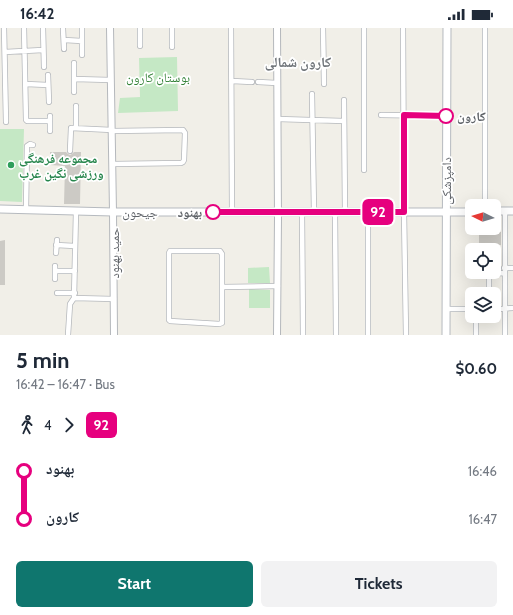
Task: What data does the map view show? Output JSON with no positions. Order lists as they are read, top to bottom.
{
  "streets": {
    "main road": ["دامپزشکی", "جیحون"],
    "street": ["حمید بهنود"]
  },
  "crossings": [
    ["دامپزشکی", "جیحون"],
    ["جیحون", "حمید بهنود"]
  ],
  "districts": ["کارون شمالی"],
  "parks": ["بوستان کارون"],
  "places": ["کارون", "مجموعه فرهنگی ورزشی نگین غرب", "بهنود"],
  "lines": ["bus line 92"],
  "north": "left",
  "page": {
    "status": "16:42",
    "on_map": "92",
    "heading": ["5 min", "16:42 – 16:47 · Bus", "$0.60"],
    "legs": ["4", "92"],
    "list": [
      {
        "name": "بهنود",
        "value": "16:46"
      },
      {
        "name": "کارون",
        "value": "16:47"
      }
    ],
    "buttons": ["Start", "Tickets"]
  }
}
